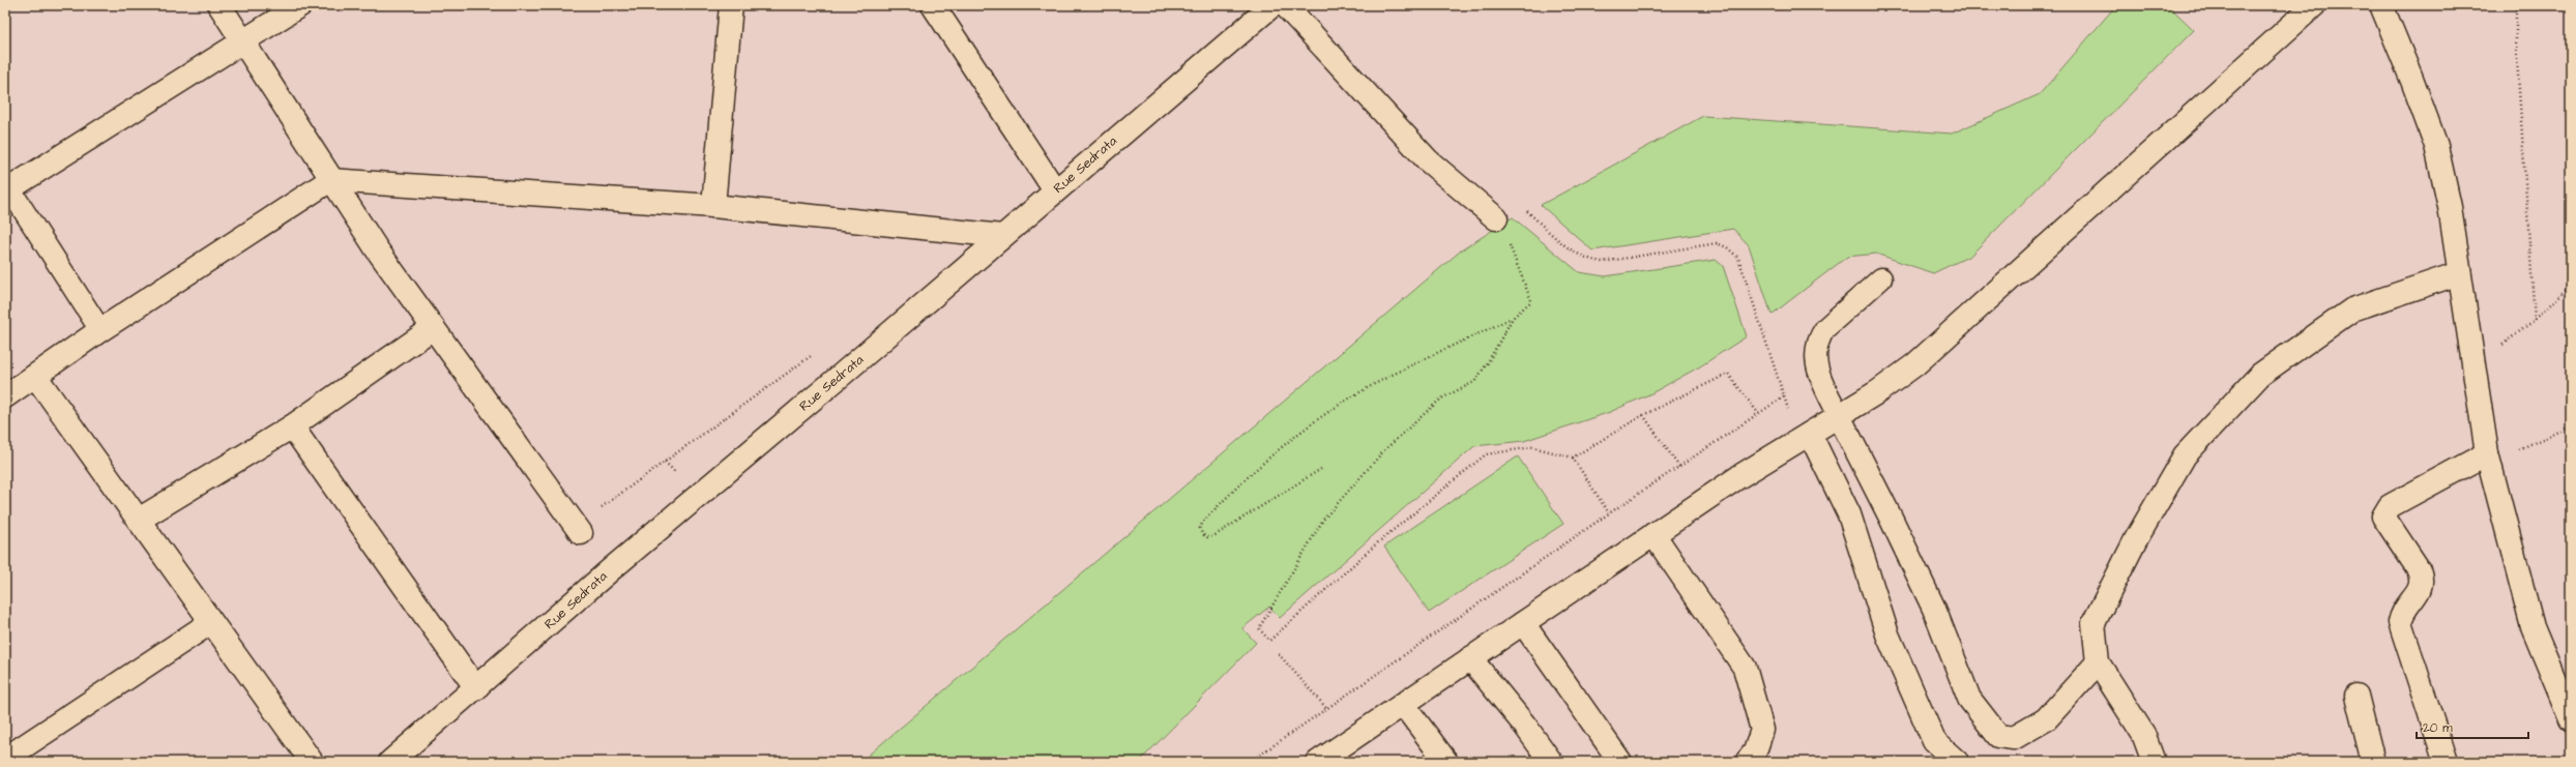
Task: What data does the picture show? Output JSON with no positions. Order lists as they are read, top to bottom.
{
  "streets": {
    "street": ["Rue Sedrata"]
  },
  "scale_bar": "20 m"
}
